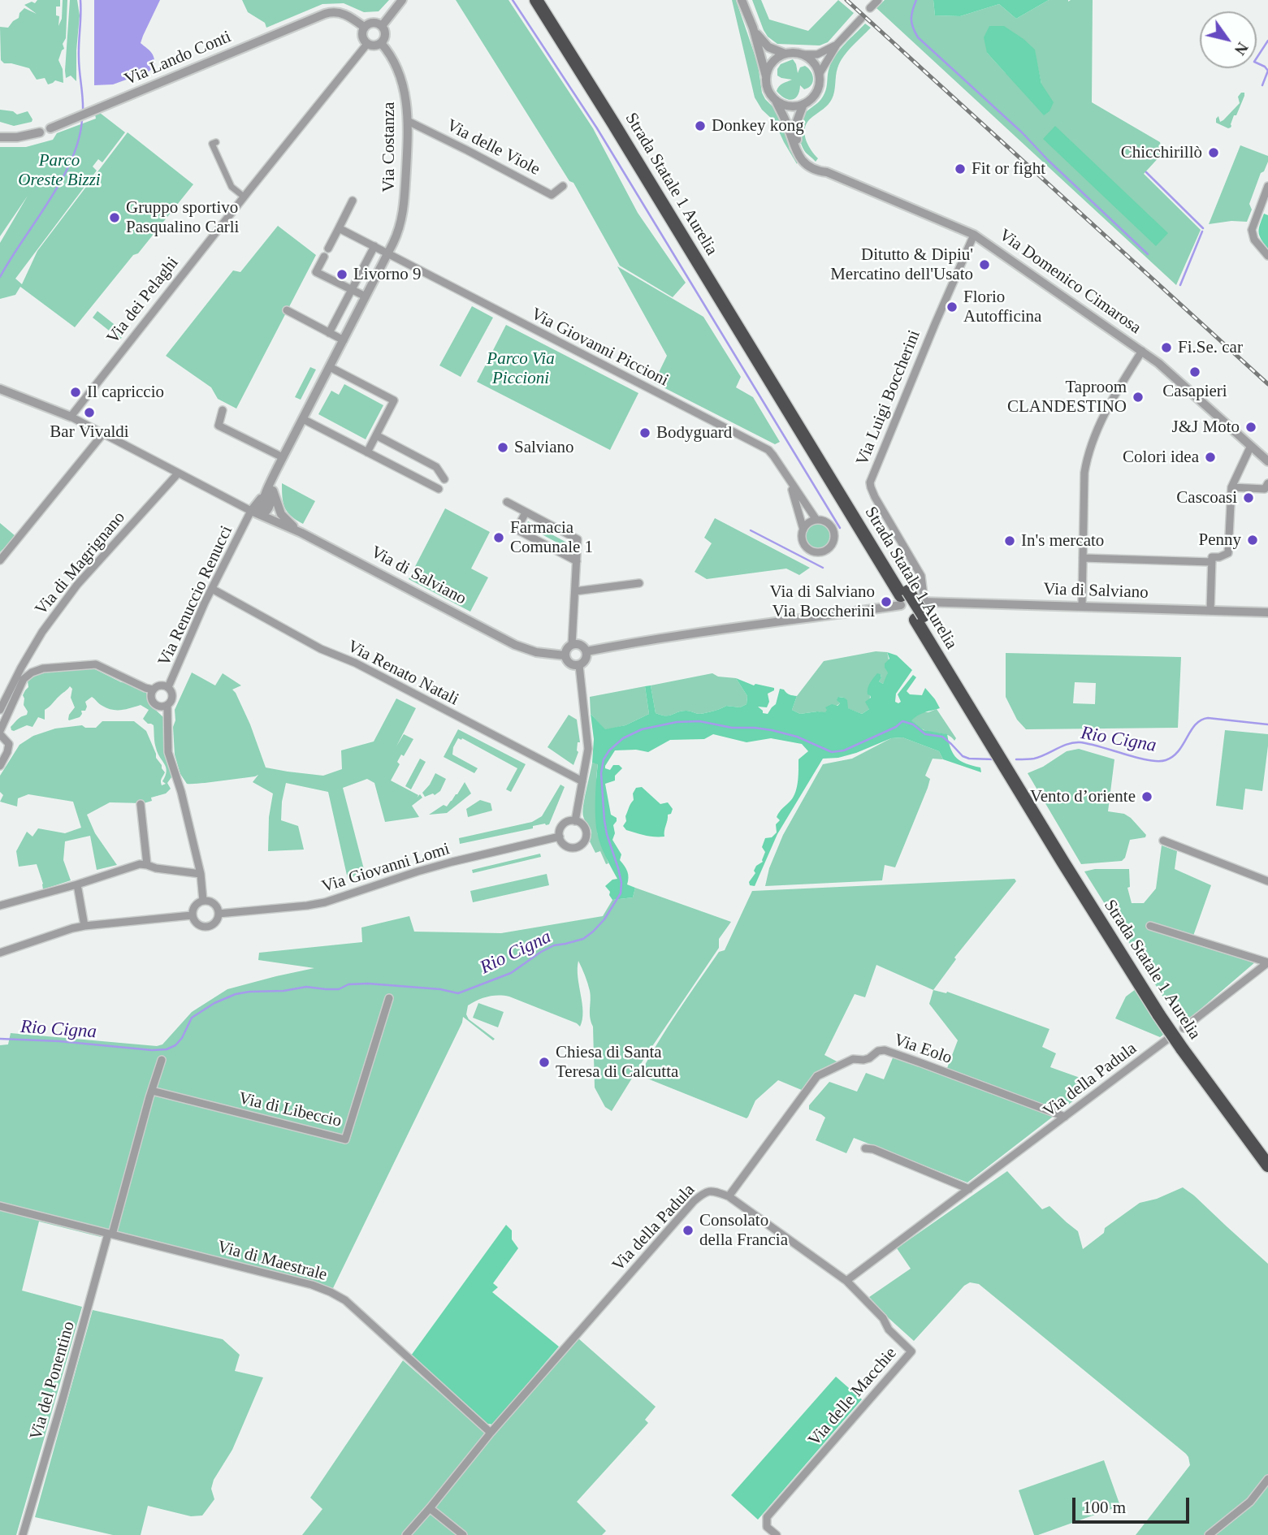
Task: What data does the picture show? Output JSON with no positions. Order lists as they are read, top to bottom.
{
  "streets": {
    "highway": ["Strada Statale 1 Aurelia"],
    "street": [
      "Via Lando Conti",
      "Via Costanza",
      "Via delle Viole",
      "Via Domenico Cimarosa",
      "Via dei Pelaghi",
      "Via Giovanni Piccioni",
      "Via Luigi Boccherini",
      "Via di Magrignano",
      "Via di Salviano",
      "Via Renuccio Renucci",
      "Via Renato Natali",
      "Via Giovanni Lomi",
      "Via Eolo",
      "Via della Padula",
      "Via di Libeccio",
      "Via di Maestrale",
      "Via del Ponentino",
      "Via delle Macchie"
    ]
  },
  "crossings": [
    ["Via Lando Conti", "Via Costanza"],
    ["Via Lando Conti", "Via dei Pelaghi"],
    ["Via Costanza", "Via delle Viole"],
    ["Via Costanza", "Via dei Pelaghi"],
    ["Via Costanza", "Via Giovanni Piccioni"],
    ["Via Costanza", "Via di Salviano"],
    ["Via Costanza", "Via Renuccio Renucci"],
    ["Via Domenico Cimarosa", "Via Luigi Boccherini"],
    ["Via dei Pelaghi", "Via di Salviano"],
    ["Via Luigi Boccherini", "Via di Salviano"],
    ["Via di Magrignano", "Via di Salviano"],
    ["Via di Salviano", "Via Renuccio Renucci"],
    ["Via Renuccio Renucci", "Via Renato Natali"],
    ["Via Eolo", "Via della Padula"],
    ["Via della Padula", "Via di Maestrale"],
    ["Via della Padula", "Via delle Macchie"],
    ["Via di Maestrale", "Via del Ponentino"]
  ],
  "water": ["Rio Cigna"],
  "parks": ["Parco Oreste Bizzi", "Parco Via Piccioni"],
  "places": [
    "Donkey kong",
    "Chicchirillò",
    "Fit or fight",
    "Gruppo sportivo Pasqualino Carli",
    "Ditutto & Dipiu' Mercatino dell'Usato",
    "Livorno 9",
    "Florio Autofficina",
    "Fi.Se. car",
    "Casapieri",
    "Il capriccio",
    "Taproom CLANDESTINO",
    "Bar Vivaldi",
    "J&J Moto",
    "Bodyguard",
    "Salviano",
    "Colori idea",
    "Cascoasi",
    "Farmacia Comunale 1",
    "Penny",
    "In's mercato",
    "Via di Salviano Via Boccherini",
    "Vento d’oriente",
    "Chiesa di Santa Teresa di Calcutta",
    "Consolato della Francia"
  ],
  "scale_bar": "100 m",
  "north": "bottom right"
}
